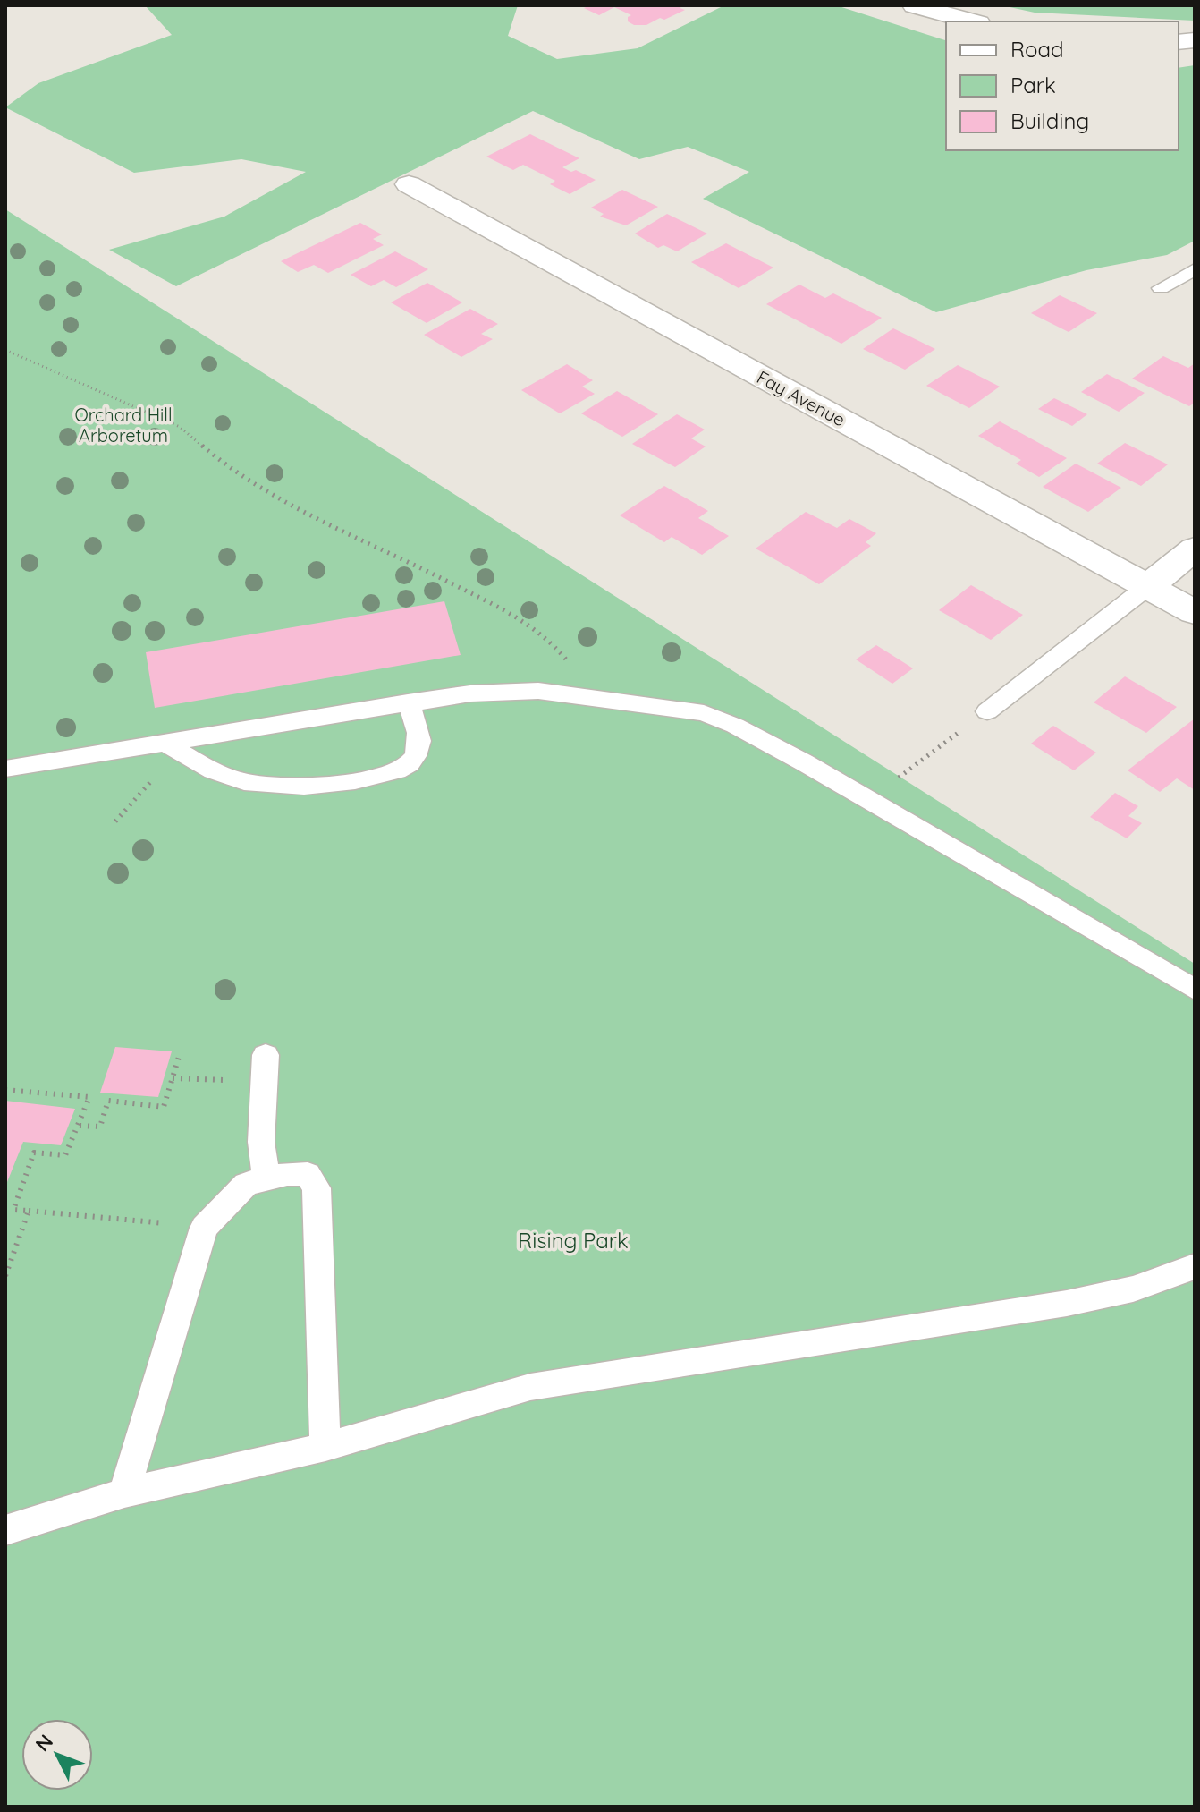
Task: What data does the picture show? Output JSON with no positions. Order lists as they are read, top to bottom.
{
  "streets": {
    "street": ["Fay Avenue"]
  },
  "parks": ["Orchard Hill Arboretum", "Rising Park"],
  "legend": ["Road", "Park", "Building"],
  "north": "top left"
}
